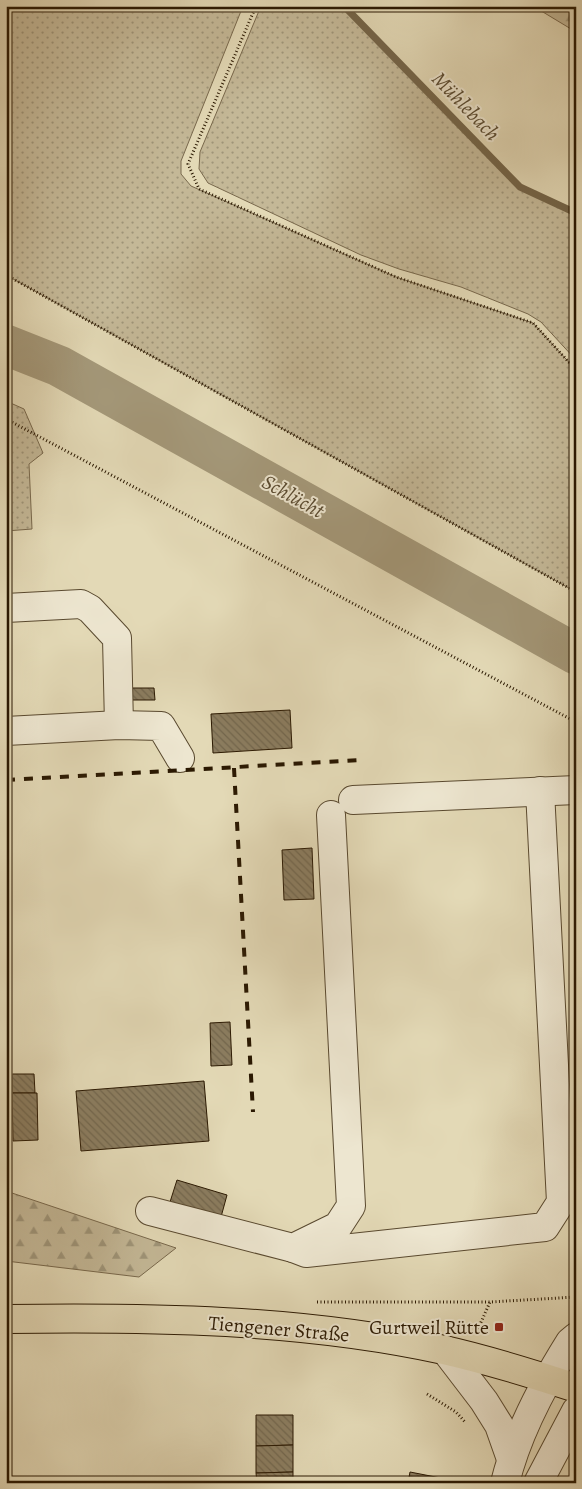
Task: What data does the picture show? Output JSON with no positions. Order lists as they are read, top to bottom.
{
  "streets": {
    "main road": ["Tiengener Straße"]
  },
  "water": ["Mühlebach", "Schlücht"],
  "places": {
    "transit": ["Gurtweil Rütte"]
  }
}
